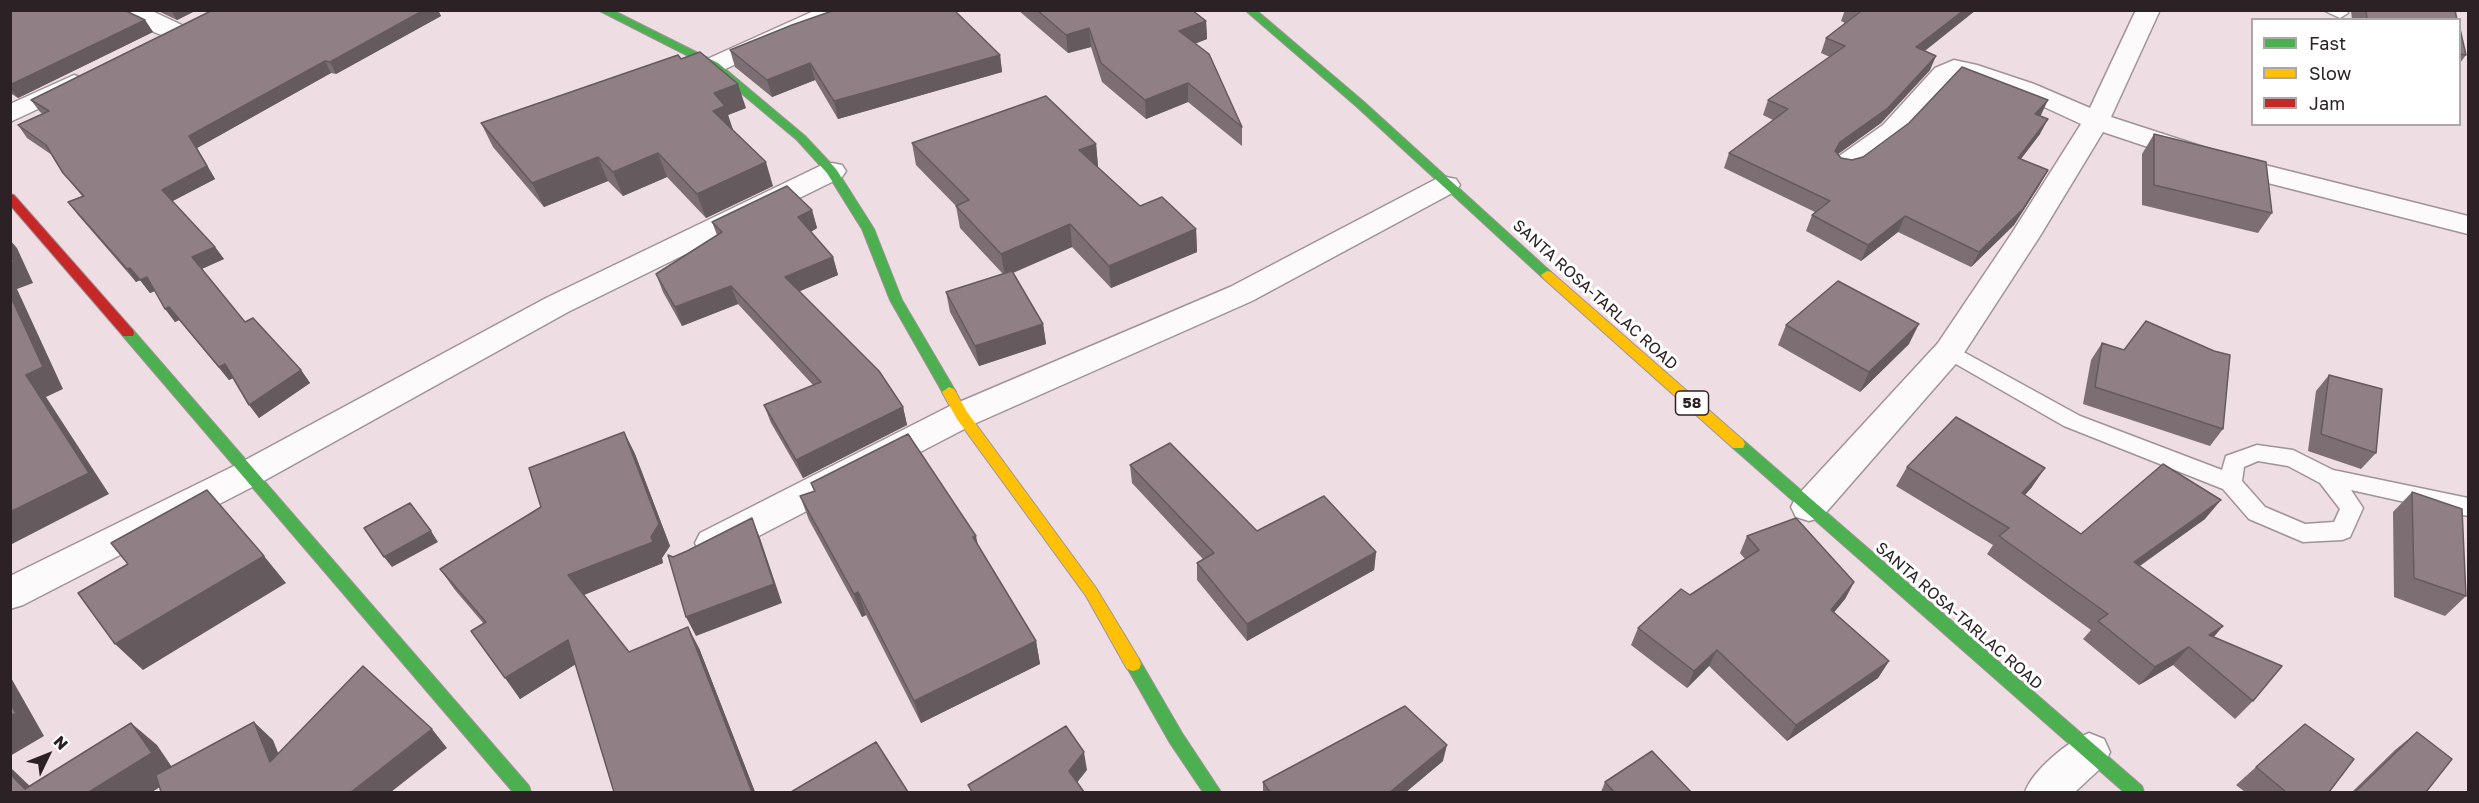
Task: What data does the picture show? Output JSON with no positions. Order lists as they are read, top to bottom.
{
  "streets": {
    "main road": ["SANTA ROSA-TARLAC ROAD", "58"]
  },
  "legend": ["Fast", "Slow", "Jam"],
  "north": "top right"
}
